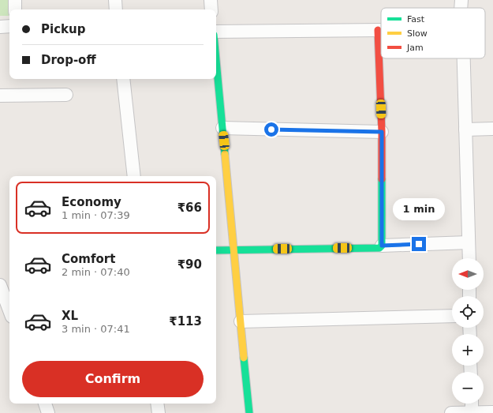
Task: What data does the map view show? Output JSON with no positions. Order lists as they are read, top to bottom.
{
  "legend": ["Fast", "Slow", "Jam"],
  "north": "left",
  "page": {
    "banner": ["Pickup", "Drop-off"],
    "list": [
      {
        "name": "Economy",
        "note": "1 min · 07:39",
        "value": "₹66"
      },
      {
        "name": "Comfort",
        "note": "2 min · 07:40",
        "value": "₹90"
      },
      {
        "name": "XL",
        "note": "3 min · 07:41",
        "value": "₹113"
      }
    ],
    "bubble": "1 min",
    "map_buttons": ["+", "−"],
    "buttons": "Confirm"
  }
}
